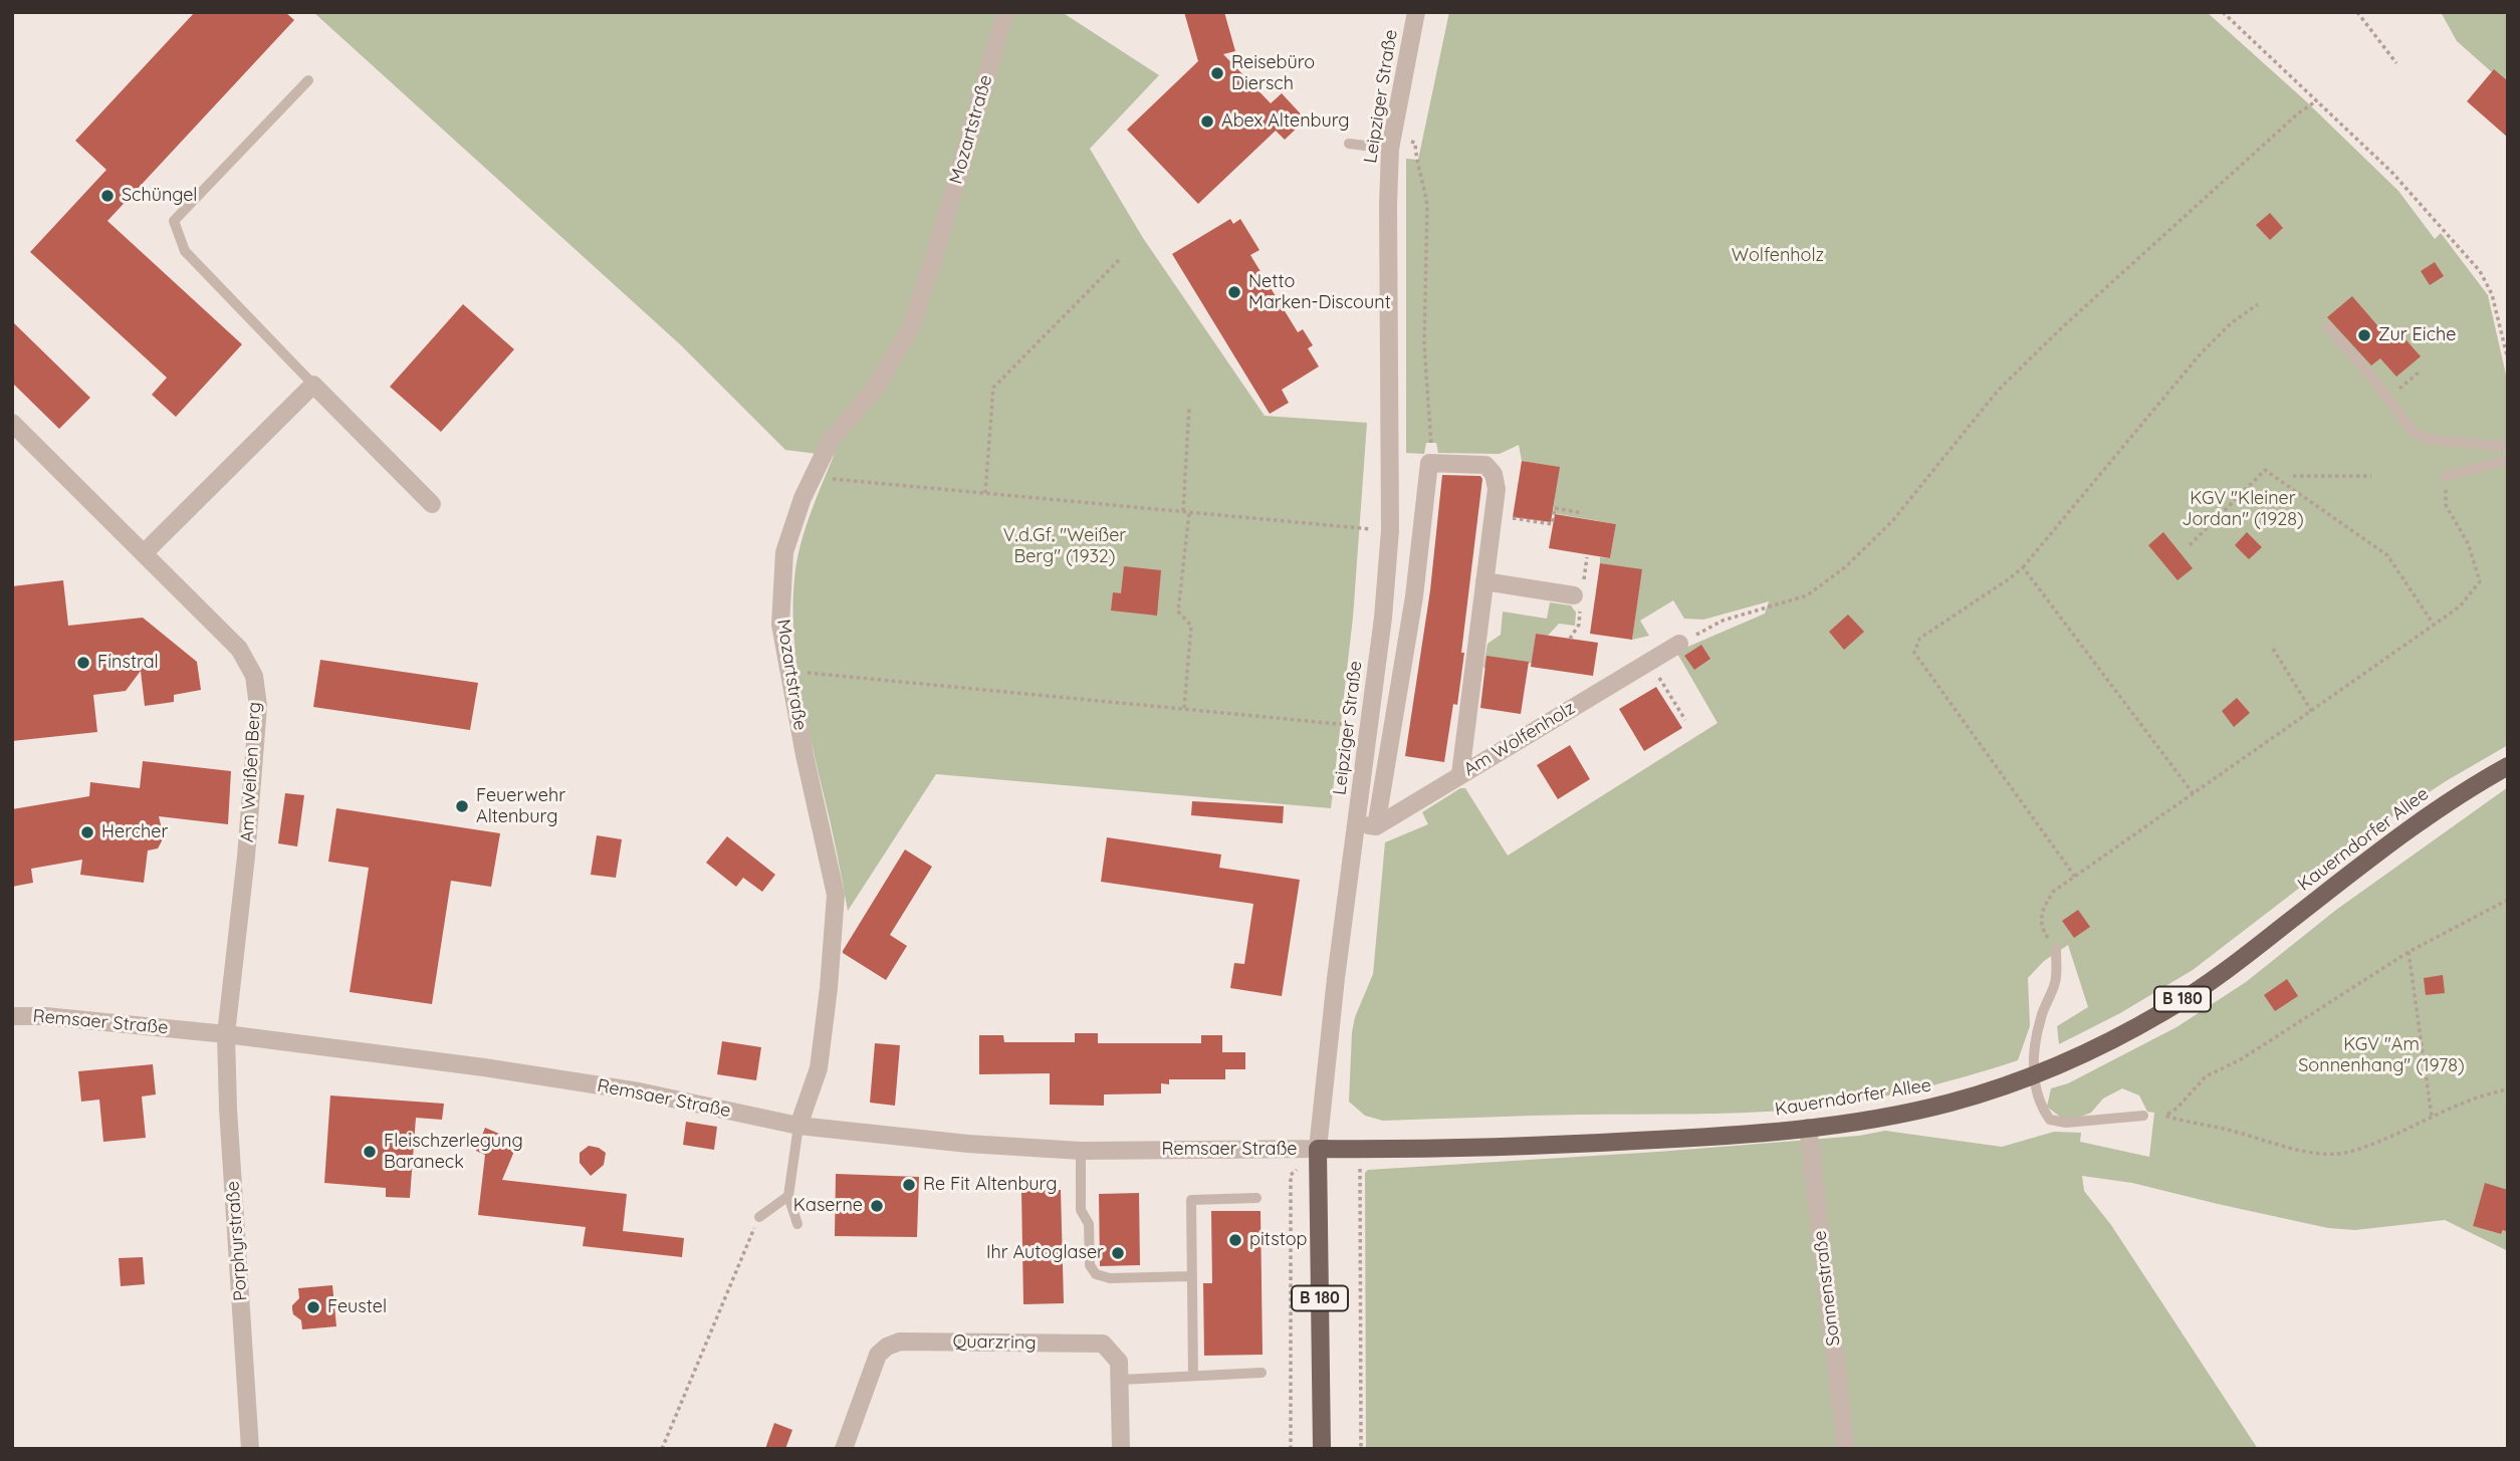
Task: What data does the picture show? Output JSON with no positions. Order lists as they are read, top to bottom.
{
  "streets": {
    "main road": ["Leipziger Straße", "Kauerndorfer Allee", "B 180"],
    "street": [
      "Mozartstraße",
      "Am Wolfenholz",
      "Am Weißen Berg",
      "Remsaer Straße",
      "Porphyrstraße",
      "Sonnenstraße",
      "Quarzring"
    ]
  },
  "crossings": [
    ["Leipziger Straße", "Kauerndorfer Allee"],
    ["Leipziger Straße", "Remsaer Straße"],
    ["Mozartstraße", "Remsaer Straße"],
    ["Am Weißen Berg", "Remsaer Straße"],
    ["Am Weißen Berg", "Porphyrstraße"],
    ["Kauerndorfer Allee", "Remsaer Straße"],
    ["Kauerndorfer Allee", "Sonnenstraße"],
    ["Remsaer Straße", "Porphyrstraße"]
  ],
  "parks": [
    "Wolfenholz",
    "KGV \"Kleiner Jordan\" (1928)",
    "V.d.Gf. \"Weißer Berg\" (1932)",
    "KGV \"Am Sonnenhang\" (1978)"
  ],
  "places": [
    "Reisebüro Diersch",
    "Abex Altenburg",
    "Schüngel",
    "Netto Marken-Discount",
    "Zur Eiche",
    "Finstral",
    "Feuerwehr Altenburg",
    "Hercher",
    "Fleischzerlegung Baraneck",
    "Re Fit Altenburg",
    "Kaserne",
    "pitstop",
    "Ihr Autoglaser",
    "Feustel"
  ]
}
